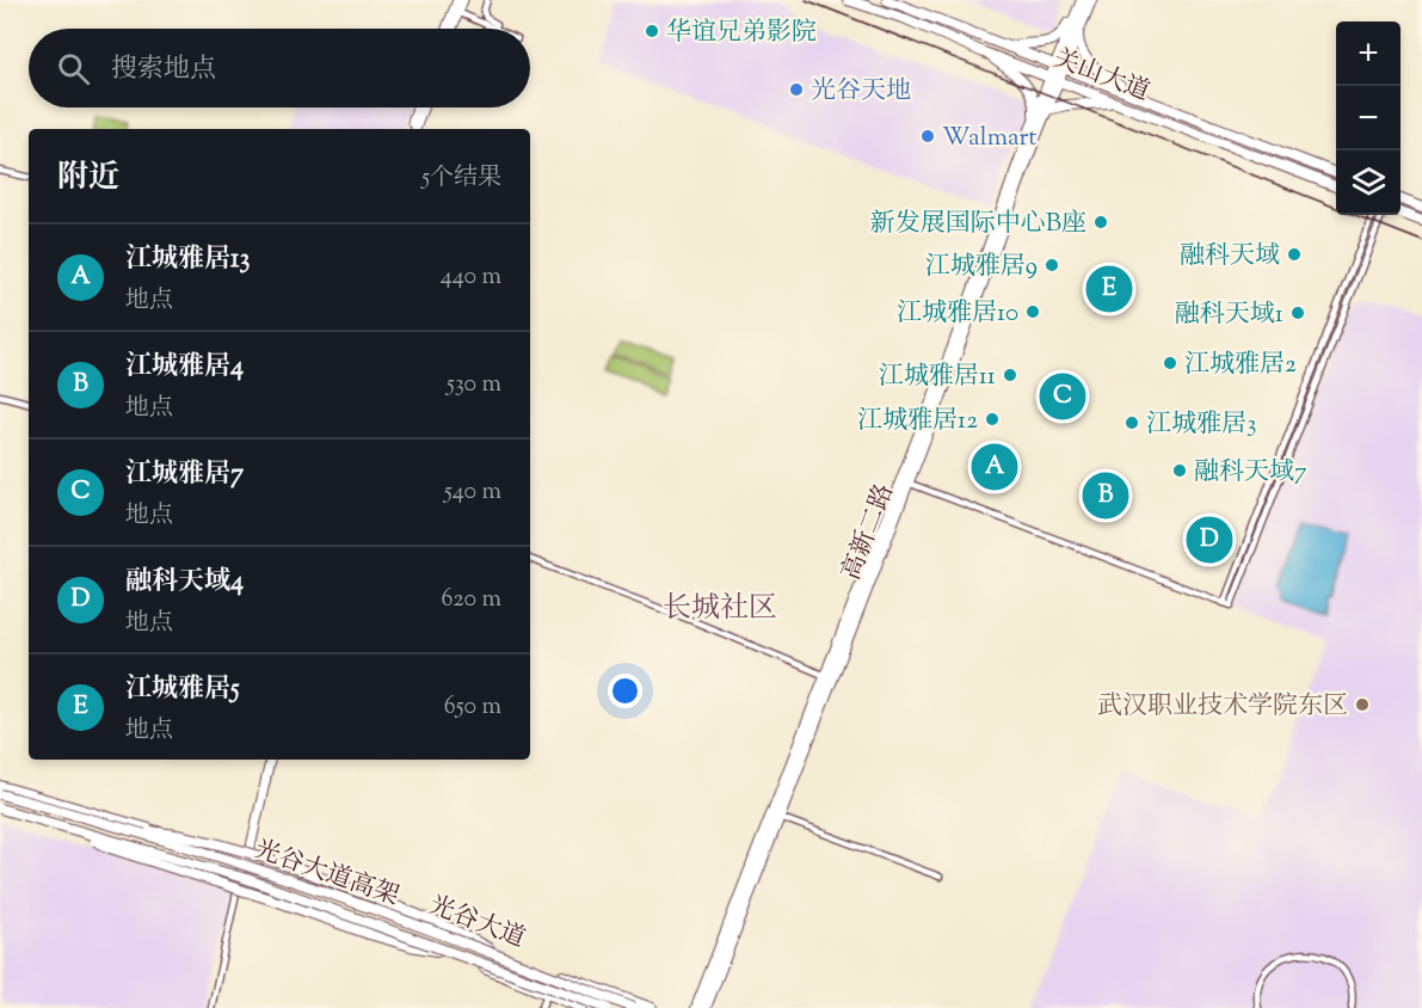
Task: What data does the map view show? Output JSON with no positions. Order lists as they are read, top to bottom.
{
  "streets": {
    "highway": ["光谷大道高架"],
    "main road": ["关山大道", "高新二路", "光谷大道"]
  },
  "crossings": [
    ["关山大道", "高新二路"],
    ["光谷大道高架", "光谷大道"]
  ],
  "districts": ["长城社区"],
  "places": [
    "华谊兄弟影院",
    "光谷天地",
    "Walmart",
    "新发展国际中心B座",
    "融科天域",
    "江城雅居9",
    "江城雅居10",
    "融科天域1",
    "江城雅居2",
    "江城雅居11",
    "江城雅居12",
    "江城雅居3",
    "融科天域7",
    "武汉职业技术学院东区"
  ],
  "page": {
    "map_buttons": ["+", "−"],
    "search": "搜索地点",
    "heading": ["附近", "5个结果"],
    "list": [
      {
        "mark": "A",
        "name": "江城雅居13",
        "note": "地点",
        "value": "440 m"
      },
      {
        "mark": "B",
        "name": "江城雅居4",
        "note": "地点",
        "value": "530 m"
      },
      {
        "mark": "C",
        "name": "江城雅居7",
        "note": "地点",
        "value": "540 m"
      },
      {
        "mark": "D",
        "name": "融科天域4",
        "note": "地点",
        "value": "620 m"
      },
      {
        "mark": "E",
        "name": "江城雅居5",
        "note": "地点",
        "value": "650 m"
      }
    ],
    "pins": [
      "E",
      "C",
      "A",
      "B",
      "D"
    ]
  }
}
